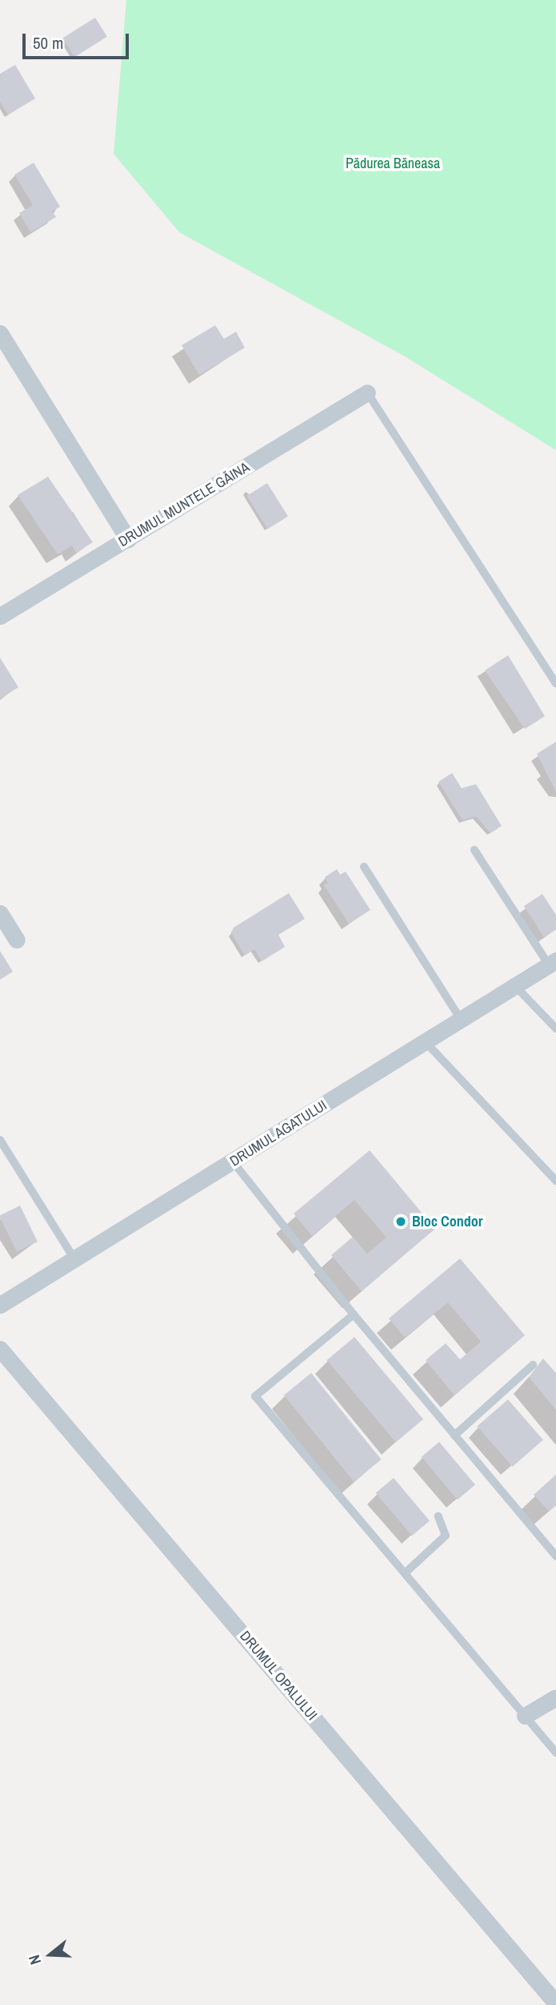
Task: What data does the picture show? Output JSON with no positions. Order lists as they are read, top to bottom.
{
  "streets": {
    "street": ["DRUMUL MUNTELE GĂINA", "DRUMUL AGATULUI", "DRUMUL OPALULUI"]
  },
  "parks": ["Pădurea Băneasa"],
  "places": ["Bloc Condor"],
  "scale_bar": "50 m",
  "north": "left"
}
